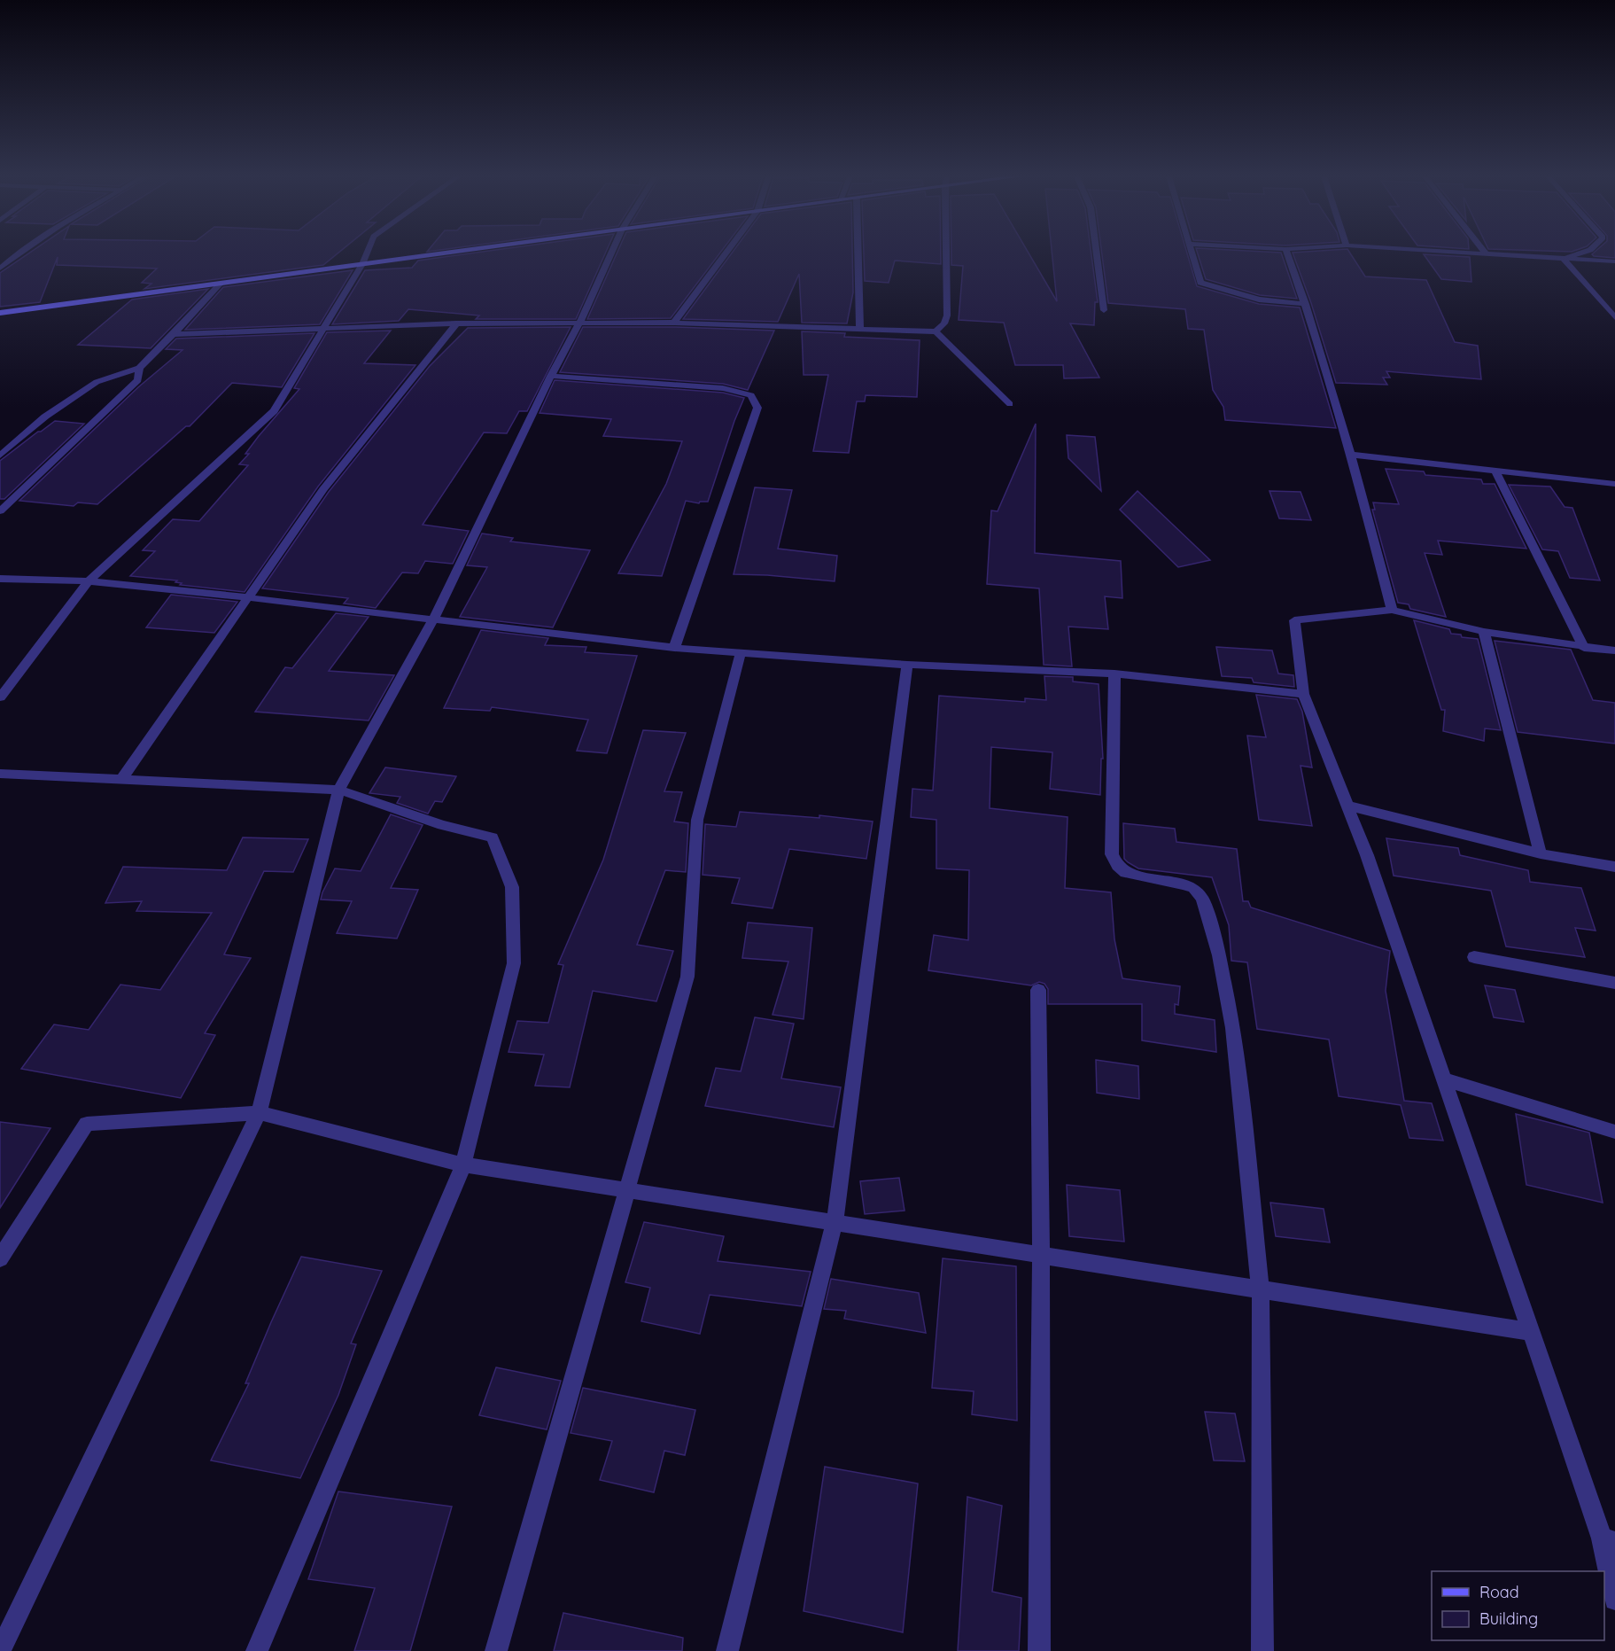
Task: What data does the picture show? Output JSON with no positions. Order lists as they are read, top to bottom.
{
  "legend": ["Road", "Building"]
}
